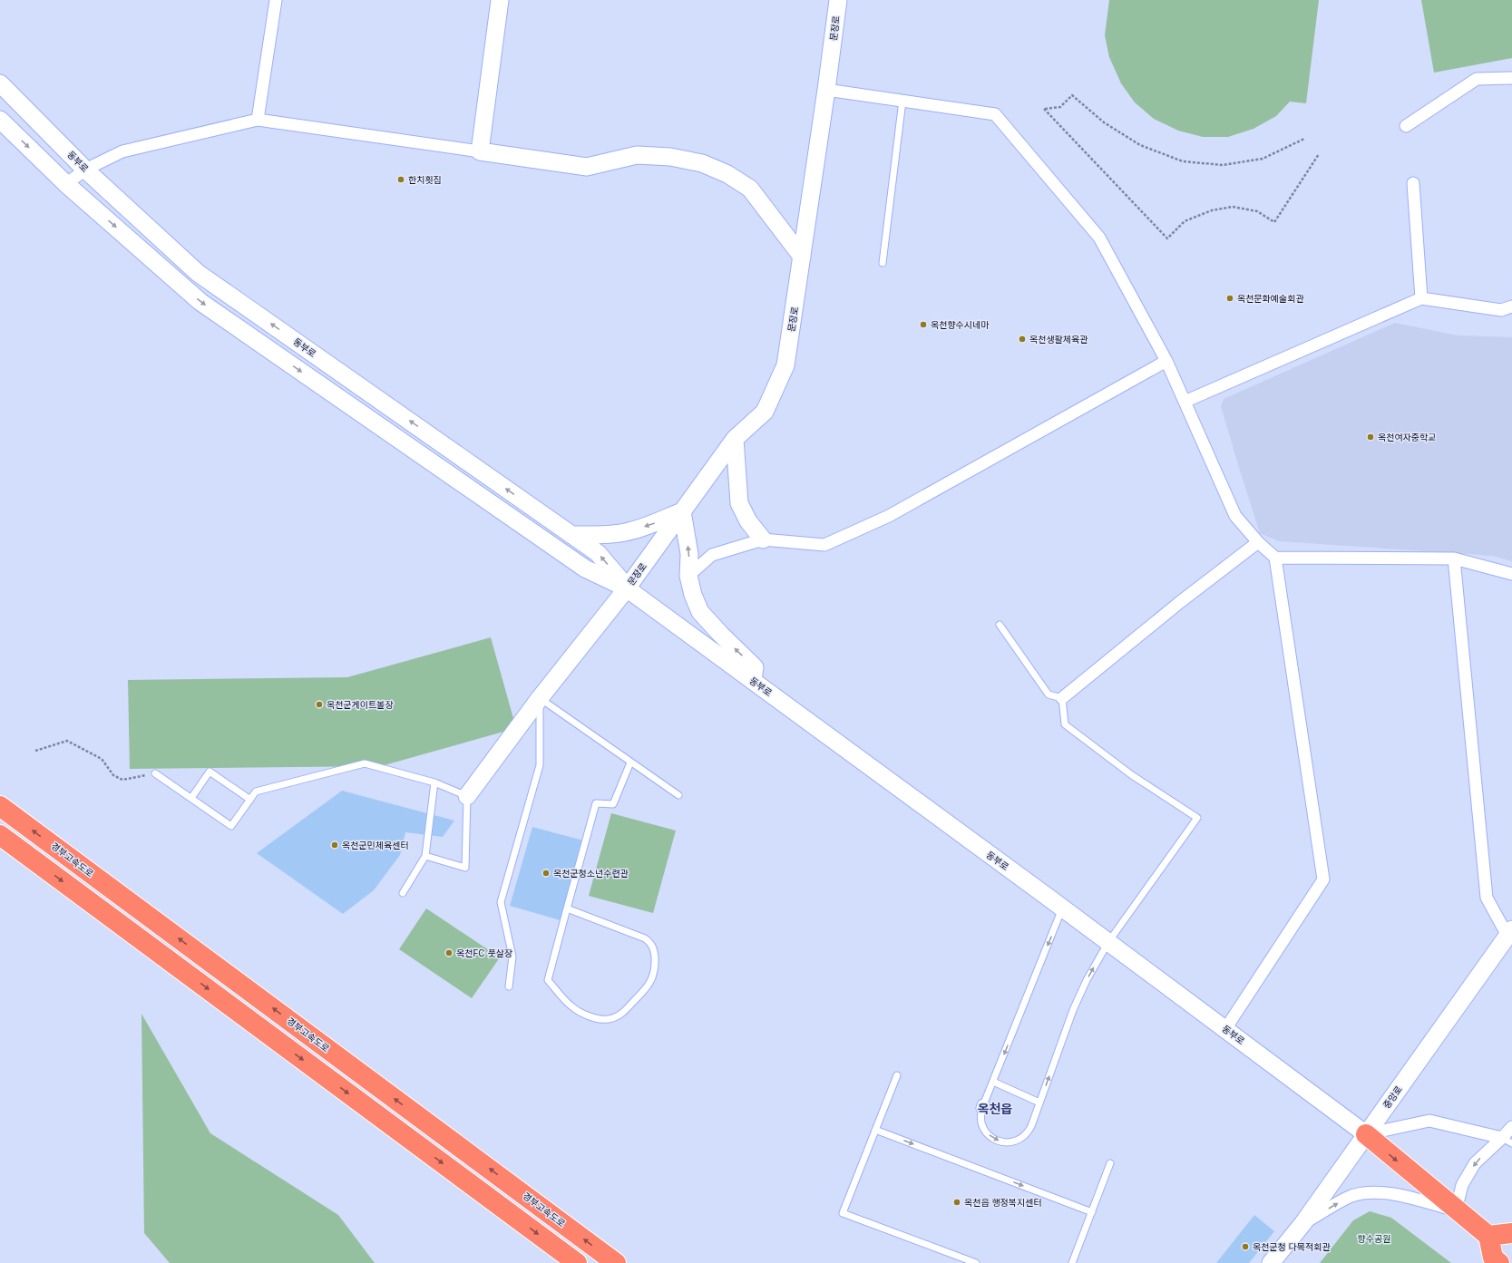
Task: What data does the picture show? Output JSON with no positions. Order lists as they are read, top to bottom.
{
  "streets": {
    "highway": ["경부고속도로"],
    "street": ["문장로", "동부로", "중앙로"]
  },
  "crossings": [
    ["문장로", "동부로"],
    ["동부로", "중앙로"]
  ],
  "districts": ["옥천읍"],
  "parks": ["향수공원"],
  "places": [
    "한치횟집",
    "옥천문화예술회관",
    "옥천향수시네마",
    "옥천생활체육관",
    "옥천여자중학교",
    "옥천군게이트볼장",
    "옥천군민체육센터",
    "옥천군청소년수련관",
    "옥천FC 풋살장",
    "옥천읍 행정복지센터",
    "옥천군청 다목적회관"
  ]
}
